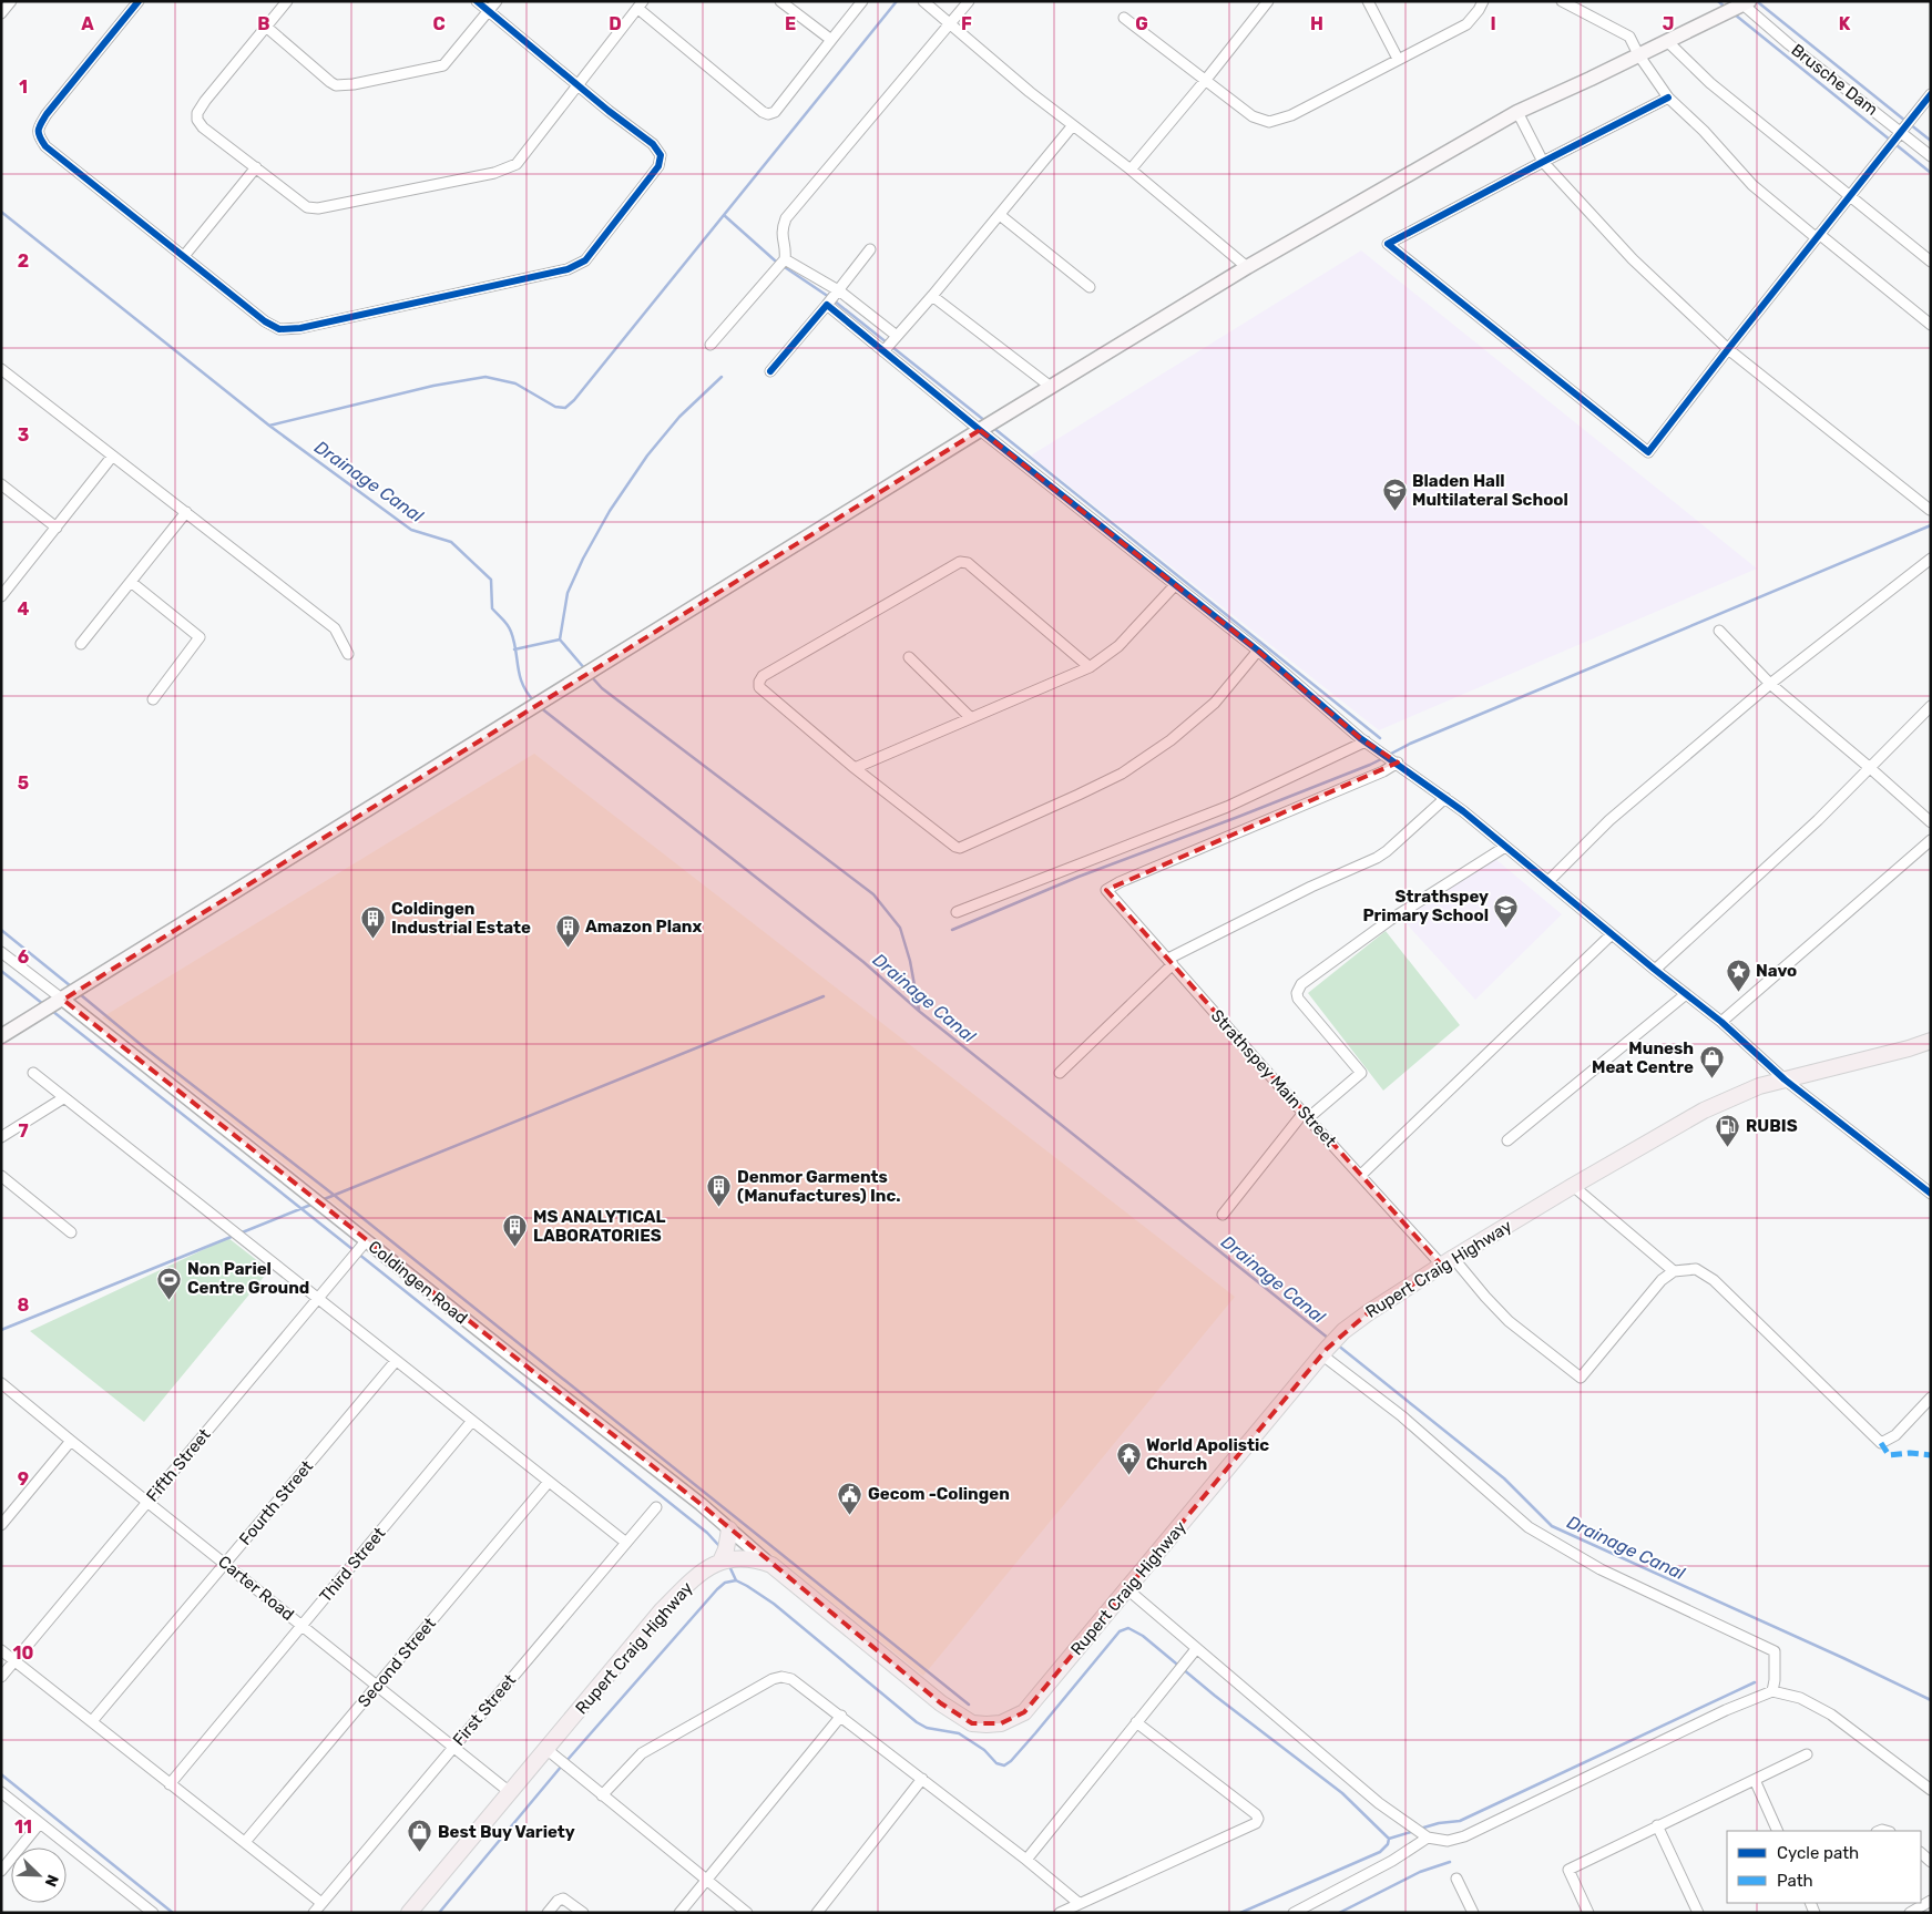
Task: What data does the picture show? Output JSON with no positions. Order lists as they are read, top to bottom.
{
  "streets": {
    "main road": ["Rupert Craig Highway"],
    "street": [
      "Brusche Dam",
      "Strathspey Main Street",
      "Coldingen Road",
      "Fifth Street",
      "Fourth Street",
      "Third Street",
      "Carter Road",
      "Second Street",
      "First Street"
    ]
  },
  "crossings": [
    ["Strathspey Main Street", "Rupert Craig Highway"],
    ["Rupert Craig Highway", "Coldingen Road"],
    ["Rupert Craig Highway", "Carter Road"],
    ["Coldingen Road", "Fifth Street"],
    ["Fifth Street", "Carter Road"],
    ["Fourth Street", "Carter Road"],
    ["Third Street", "Carter Road"],
    ["Carter Road", "Second Street"],
    ["Carter Road", "First Street"]
  ],
  "water": ["Drainage Canal"],
  "places": {
    "school or university": ["Bladen Hall Multilateral School", "Strathspey Primary School"],
    "building": [
      "Coldingen Industrial Estate",
      "Amazon Planx",
      "Denmor Garments (Manufactures) Inc.",
      "MS ANALYTICAL LABORATORIES"
    ],
    "place": ["Navo"],
    "shop": ["Munesh Meat Centre", "Best Buy Variety"],
    "fuel station": ["RUBIS"],
    "sports": ["Non Pariel Centre Ground"],
    "temple": ["World Apolistic Church"],
    "public building": ["Gecom -Colingen"]
  },
  "legend": ["Cycle path", "Path"],
  "north": "bottom right",
  "grid": {
    "columns": [
      "A",
      "B",
      "C",
      "D",
      "E",
      "F",
      "G",
      "H",
      "I",
      "J",
      "K"
    ],
    "rows": [
      "1",
      "2",
      "3",
      "4",
      "5",
      "6",
      "7",
      "8",
      "9",
      "10",
      "11"
    ]
  }
}
